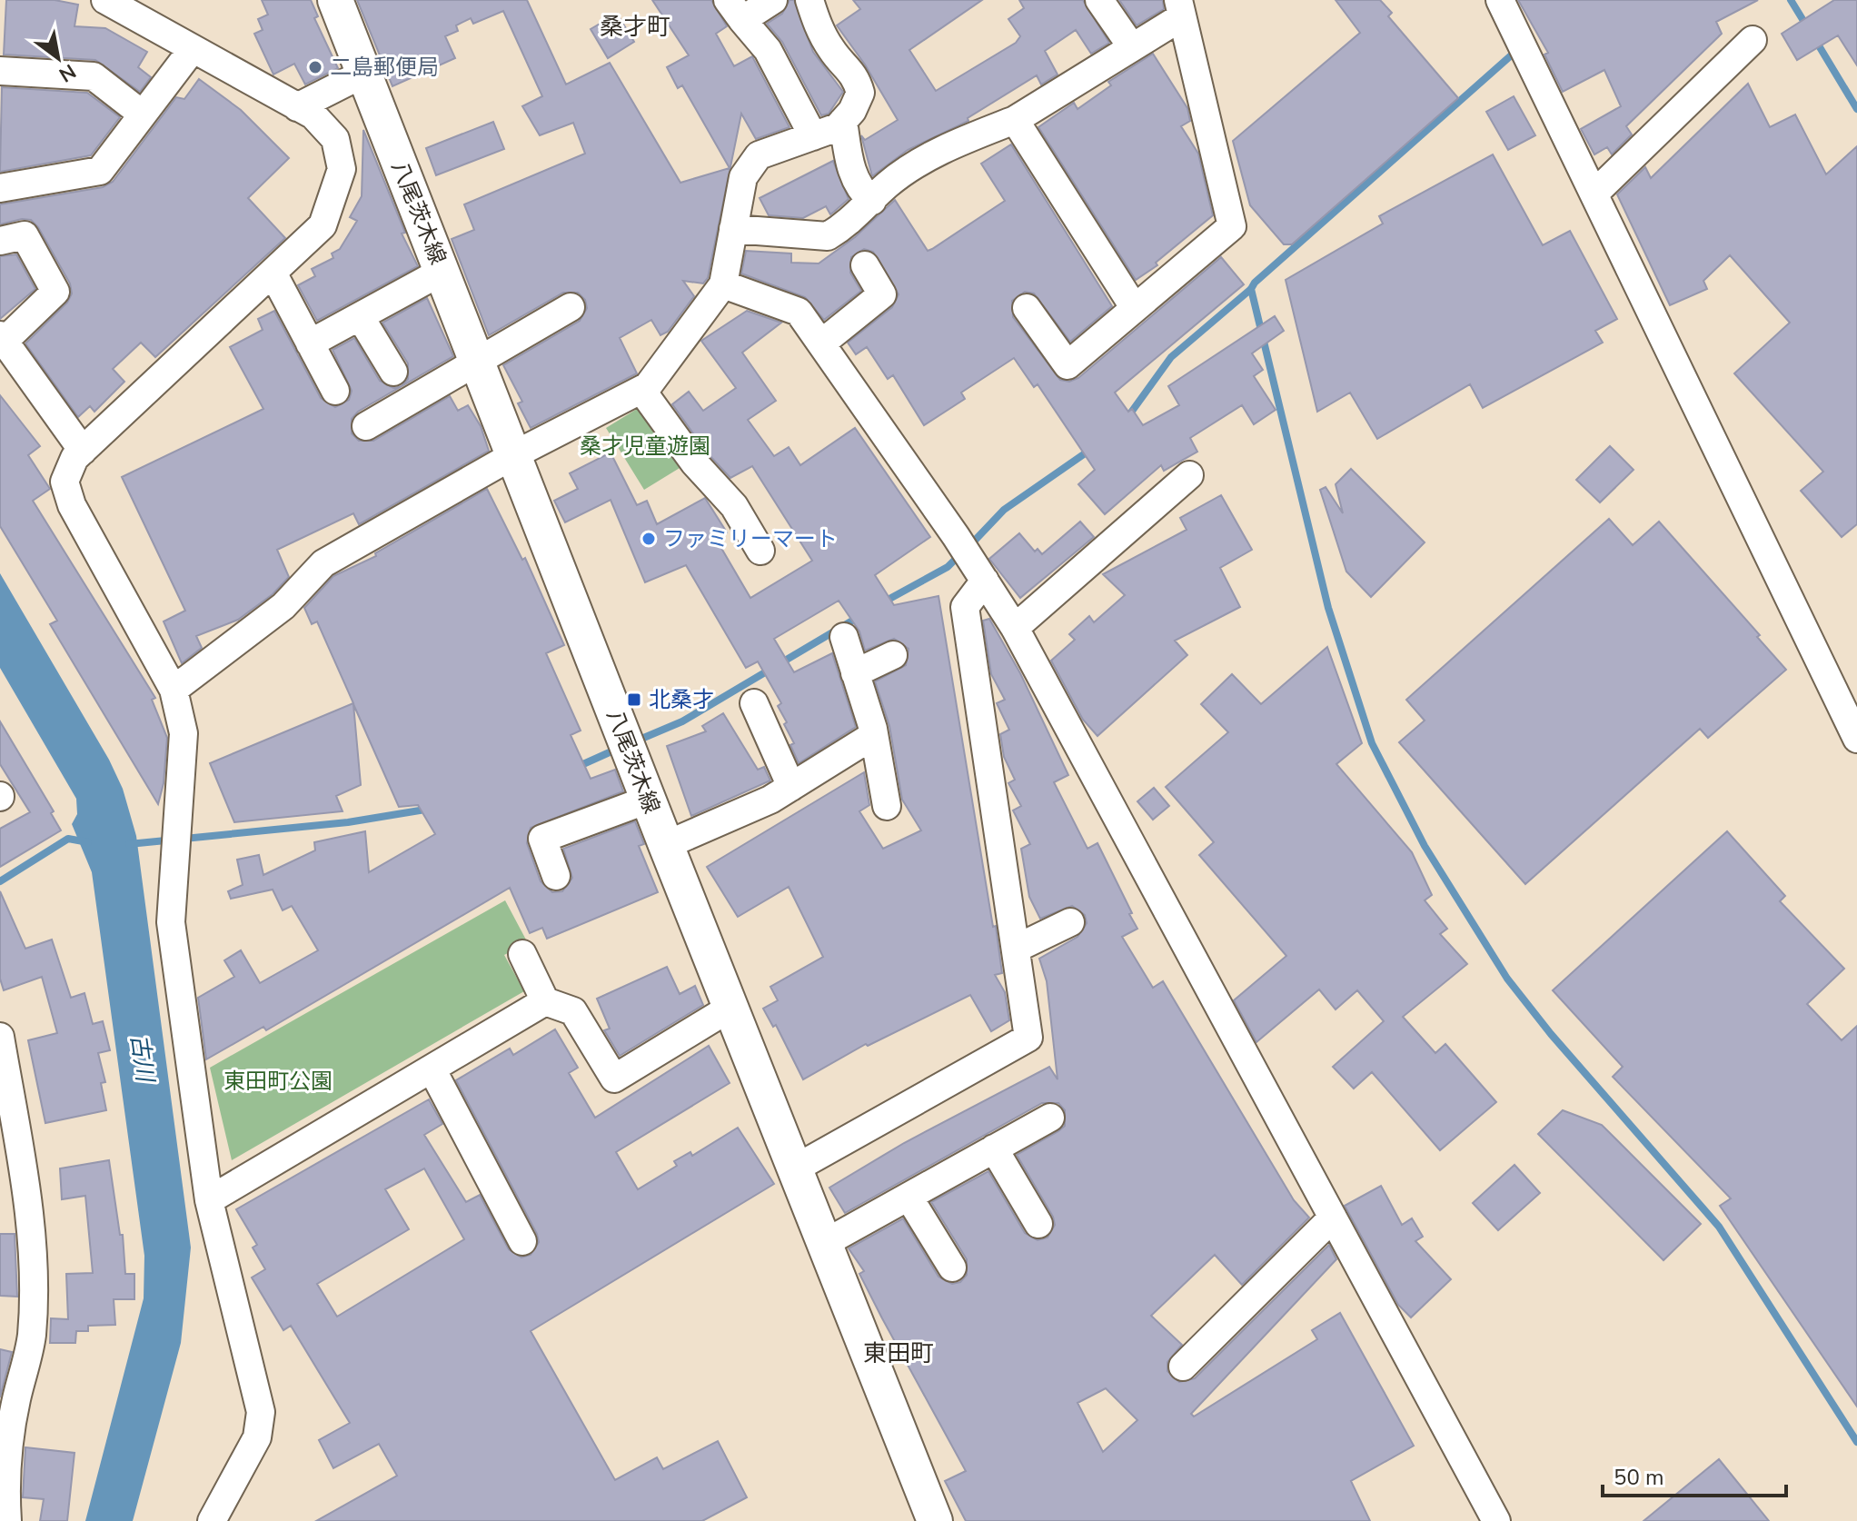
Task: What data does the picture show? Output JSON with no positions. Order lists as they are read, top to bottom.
{
  "streets": {
    "main road": ["八尾茨木線"]
  },
  "districts": ["桑才町", "東田町"],
  "water": ["古川"],
  "parks": ["桑才児童遊園", "東田町公園"],
  "places": {
    "other": ["二島郵便局", "ファミリーマート"],
    "transit": ["北桑才"]
  },
  "scale_bar": "50 m",
  "north": "bottom right"
}
